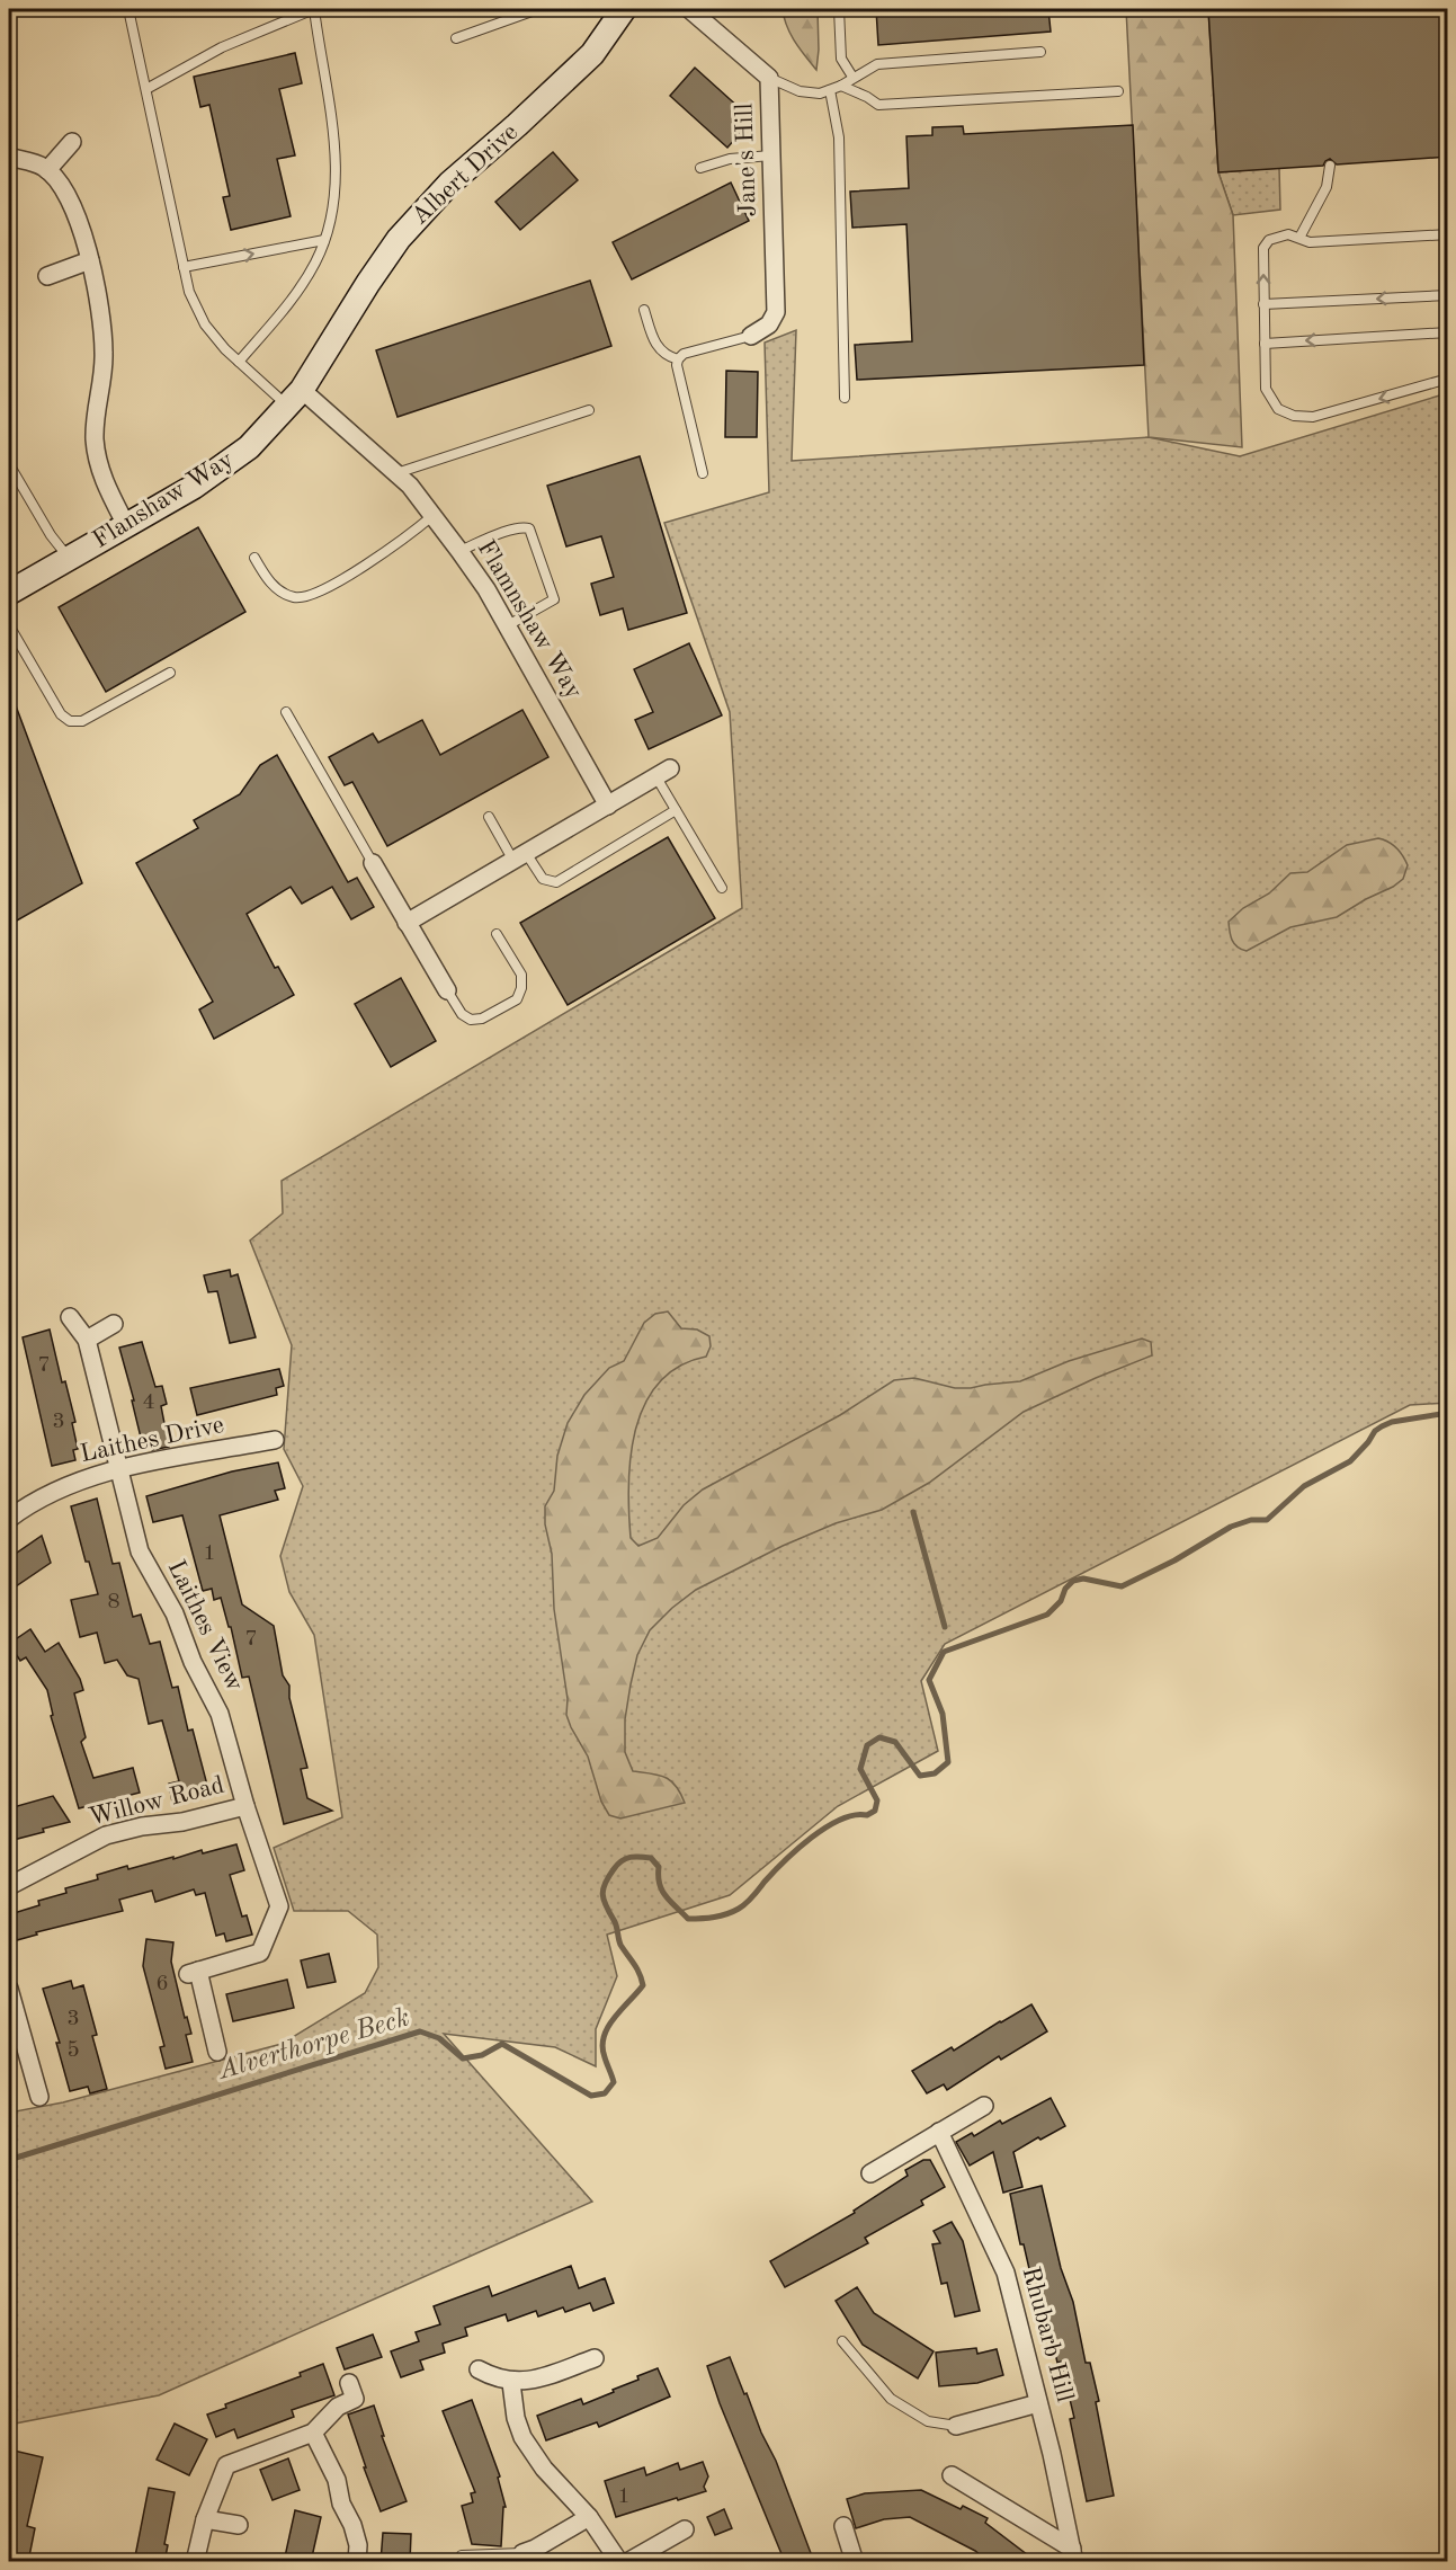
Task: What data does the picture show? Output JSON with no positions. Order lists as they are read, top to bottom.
{
  "streets": {
    "street": [
      "Jane's Hill",
      "Albert Drive",
      "Flanshaw Way",
      "Flamnshaw Way",
      "Laithes Drive",
      "Laithes View",
      "Willow Road",
      "Rhubarb Hill"
    ]
  },
  "crossings": [
    ["Albert Drive", "Flanshaw Way"],
    ["Albert Drive", "Flamnshaw Way"],
    ["Flanshaw Way", "Flamnshaw Way"],
    ["Laithes Drive", "Laithes View"],
    ["Laithes View", "Willow Road"]
  ],
  "water": ["Alverthorpe Beck"],
  "house_numbers": [
    "7",
    "4",
    "3",
    "1",
    "8",
    "7",
    "6",
    "3",
    "5",
    "1"
  ]
}
